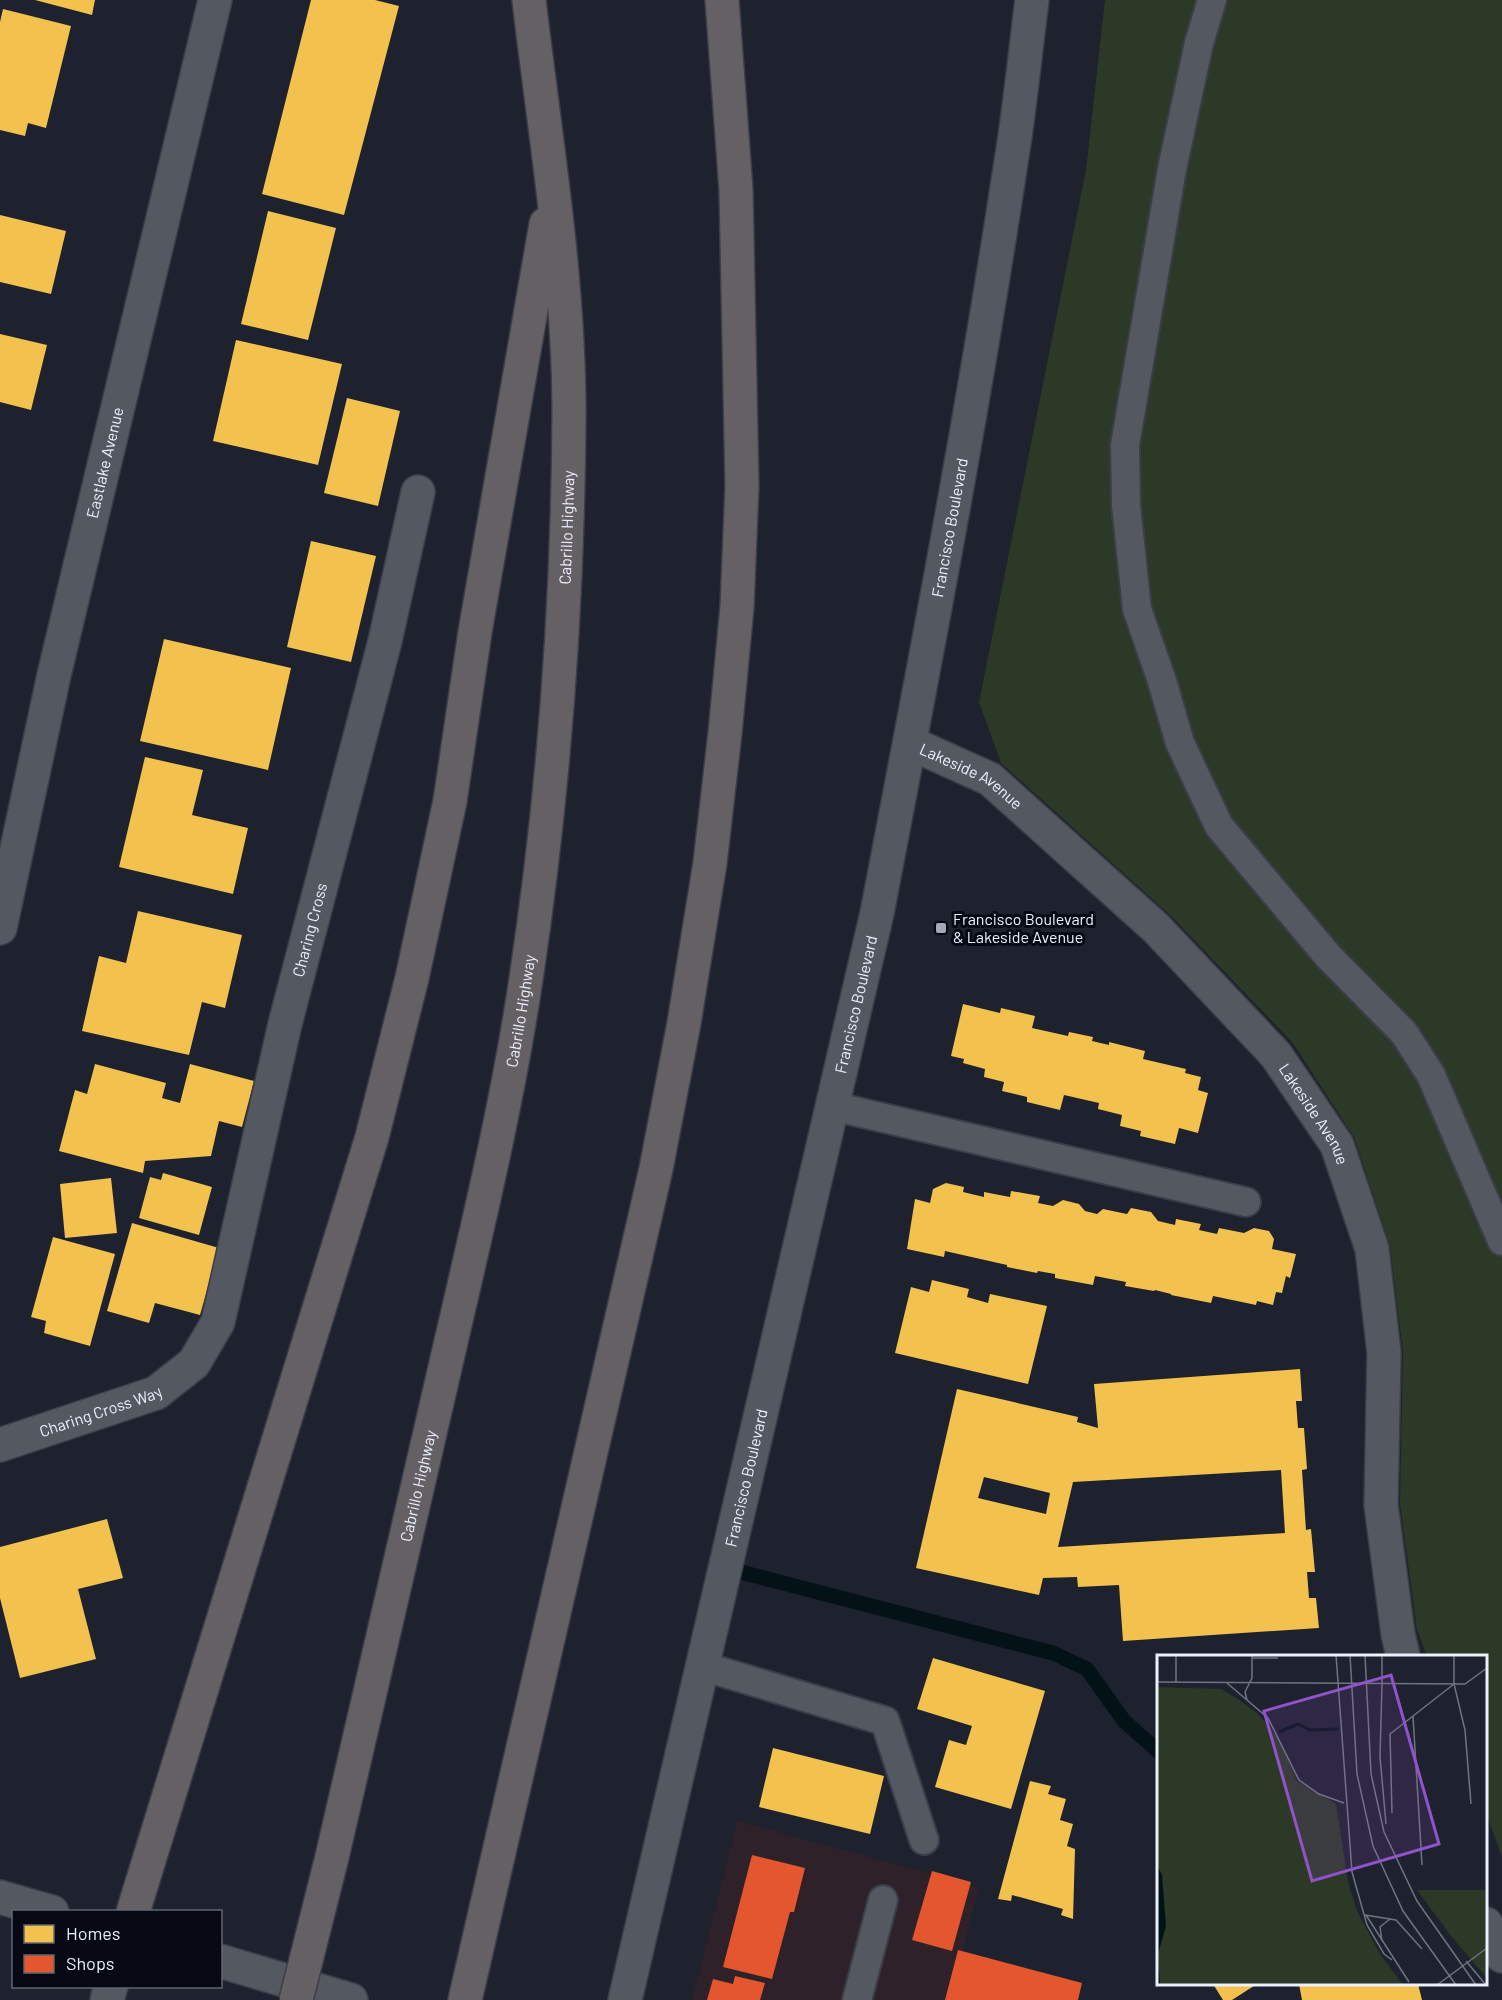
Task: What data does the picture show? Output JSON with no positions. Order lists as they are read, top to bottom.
{
  "streets": {
    "highway": ["Cabrillo Highway"],
    "street": [
      "Eastlake Avenue",
      "Francisco Boulevard",
      "Lakeside Avenue",
      "Charing Cross",
      "Charing Cross Way"
    ]
  },
  "crossings": [
    ["Francisco Boulevard", "Lakeside Avenue"],
    ["Charing Cross", "Charing Cross Way"]
  ],
  "places": {
    "transit": ["Francisco Boulevard & Lakeside Avenue"]
  },
  "legend": ["Homes", "Shops"]
}
